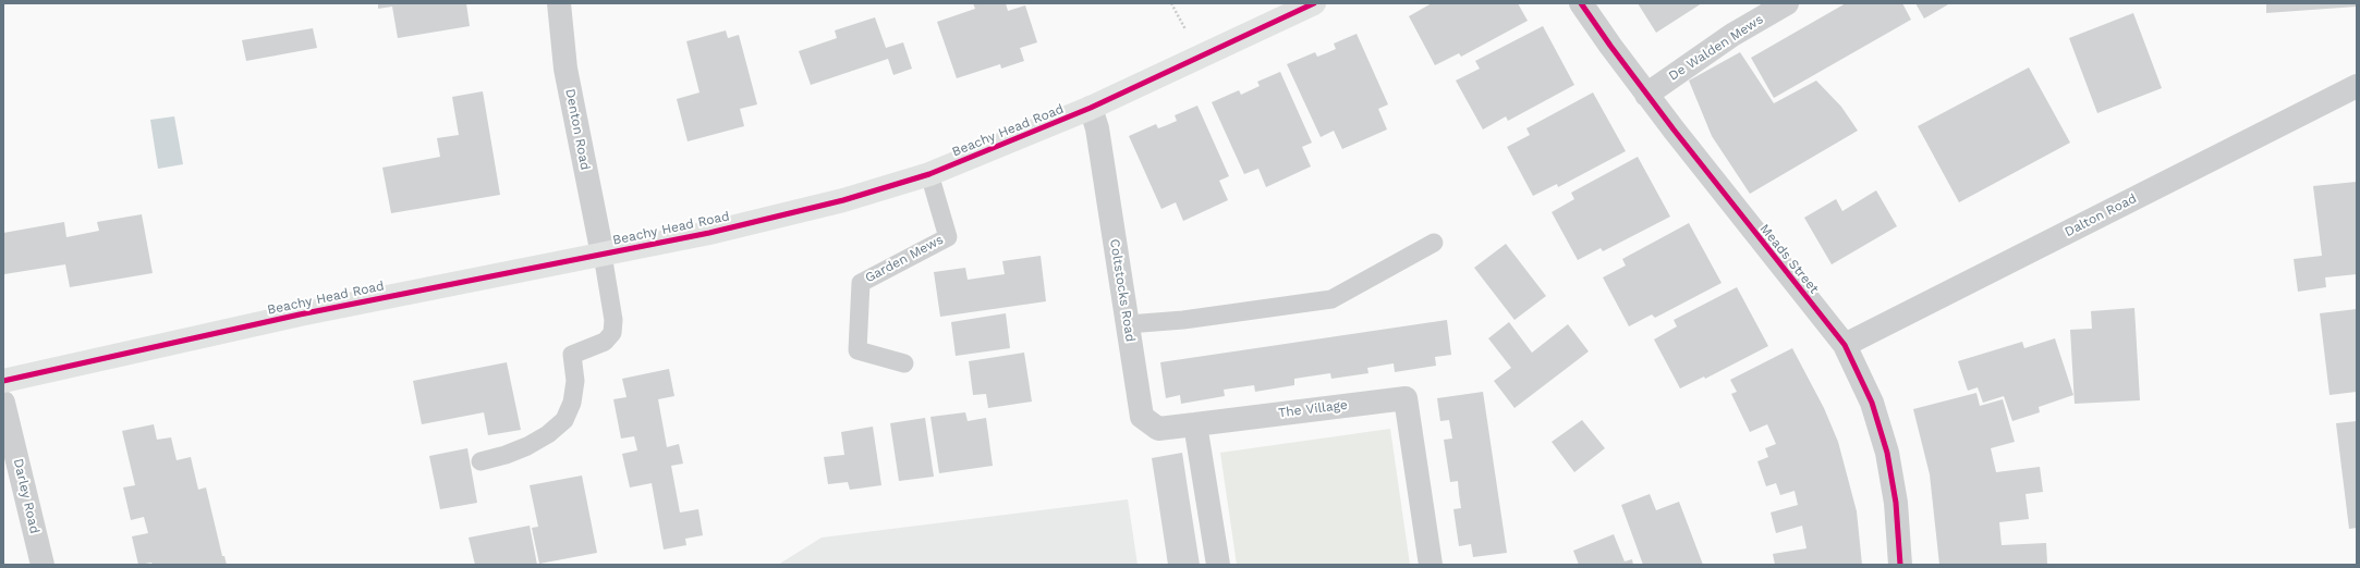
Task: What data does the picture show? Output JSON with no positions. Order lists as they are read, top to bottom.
{
  "streets": {
    "street": [
      "De Walden Mews",
      "Denton Road",
      "Beachy Head Road",
      "Dalton Road",
      "Meads Street",
      "Coltstocks Road",
      "The Village",
      "Darley Road"
    ],
    "lane": ["Garden Mews"]
  },
  "crossings": [
    ["De Walden Mews", "Meads Street"],
    ["Denton Road", "Beachy Head Road"],
    ["Beachy Head Road", "Garden Mews"],
    ["Beachy Head Road", "Coltstocks Road"],
    ["Dalton Road", "Meads Street"],
    ["Coltstocks Road", "The Village"]
  ]
}
